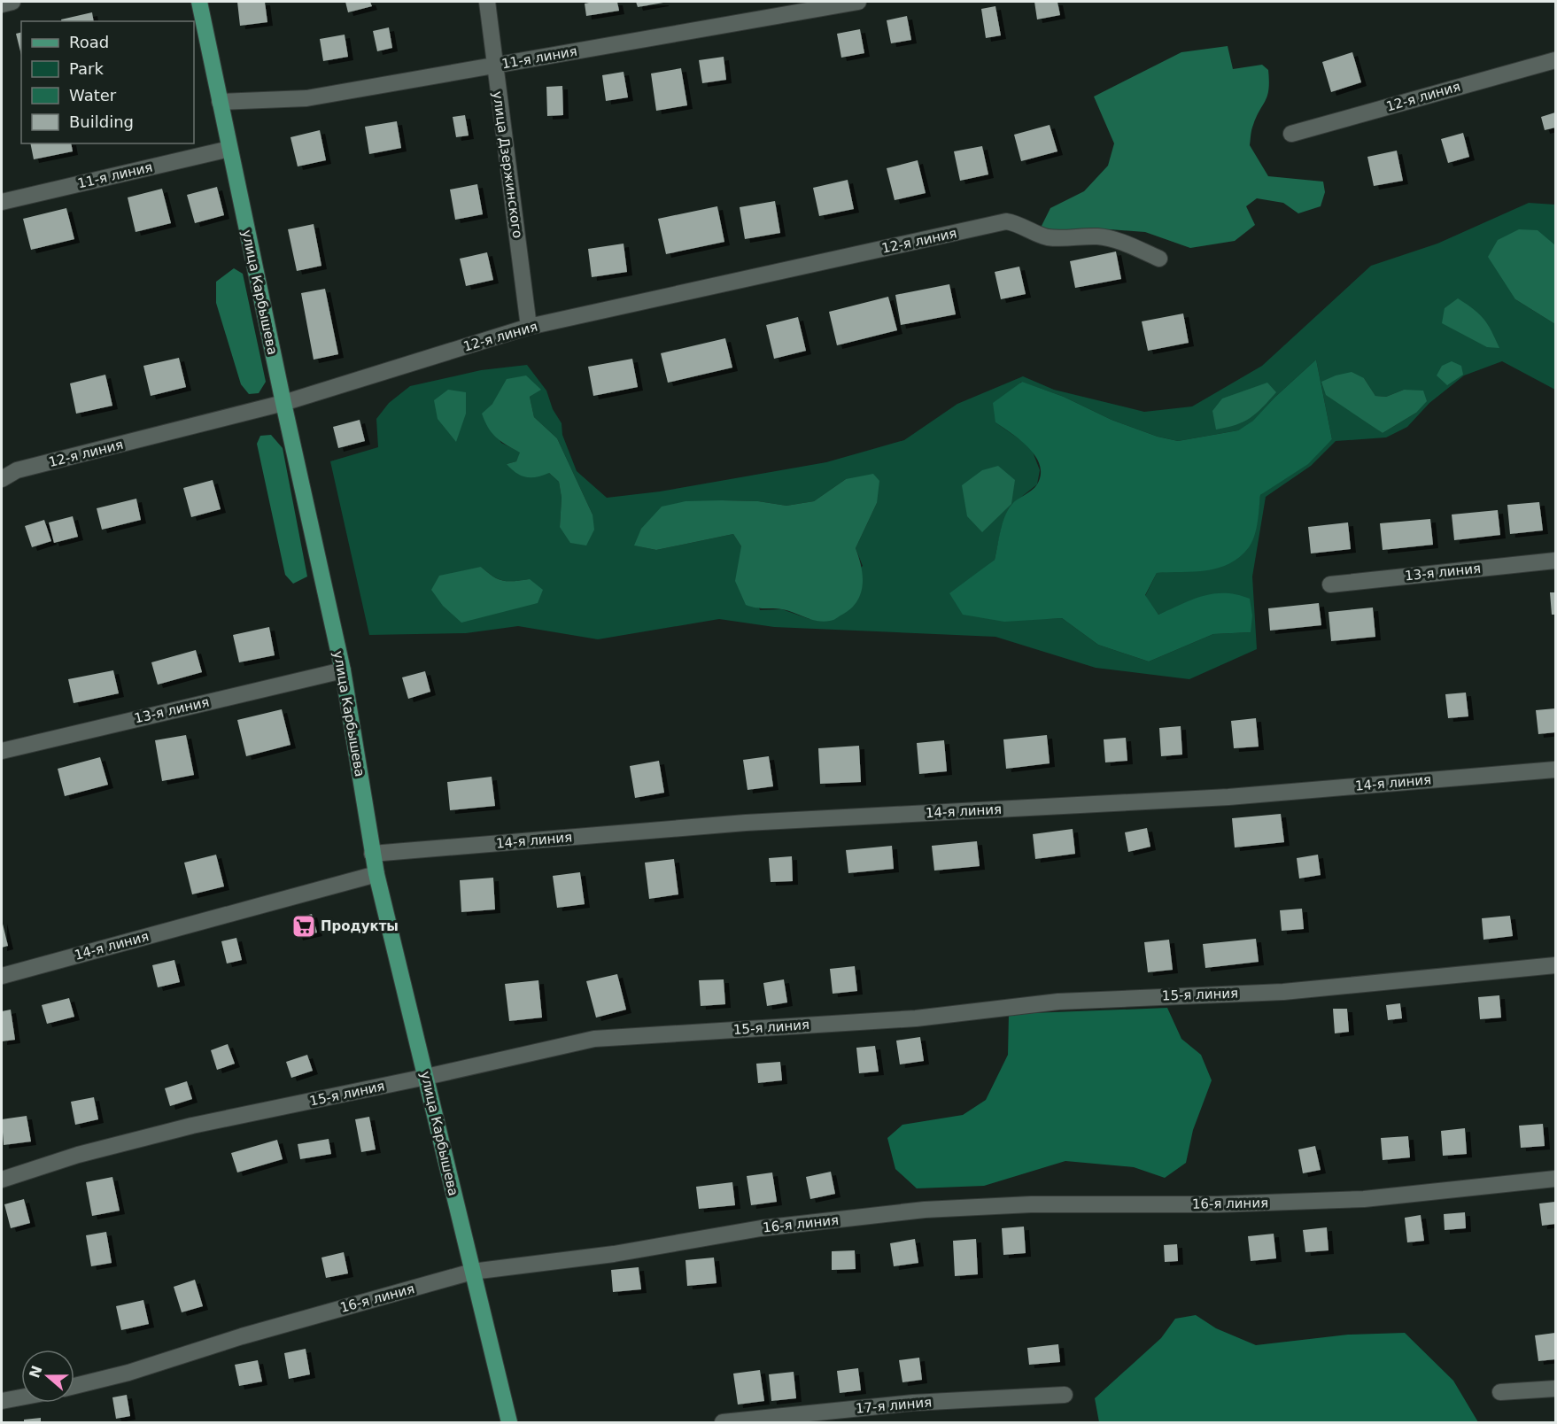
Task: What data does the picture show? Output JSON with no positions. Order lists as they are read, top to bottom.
{
  "streets": {
    "main road": ["улица Карбышева"],
    "street": [
      "11-я линия",
      "12-я линия",
      "улица Дзержинского",
      "13-я линия",
      "14-я линия",
      "15-я линия",
      "16-я линия",
      "17-я линия"
    ]
  },
  "crossings": [
    ["11-я линия", "улица Дзержинского"],
    ["11-я линия", "улица Карбышева"],
    ["12-я линия", "улица Дзержинского"],
    ["12-я линия", "улица Карбышева"],
    ["улица Карбышева", "13-я линия"],
    ["улица Карбышева", "14-я линия"],
    ["улица Карбышева", "15-я линия"],
    ["улица Карбышева", "16-я линия"]
  ],
  "places": {
    "supermarket": ["Продукты"]
  },
  "legend": [
    "Road",
    "Park",
    "Water",
    "Building"
  ],
  "north": "left"
}
